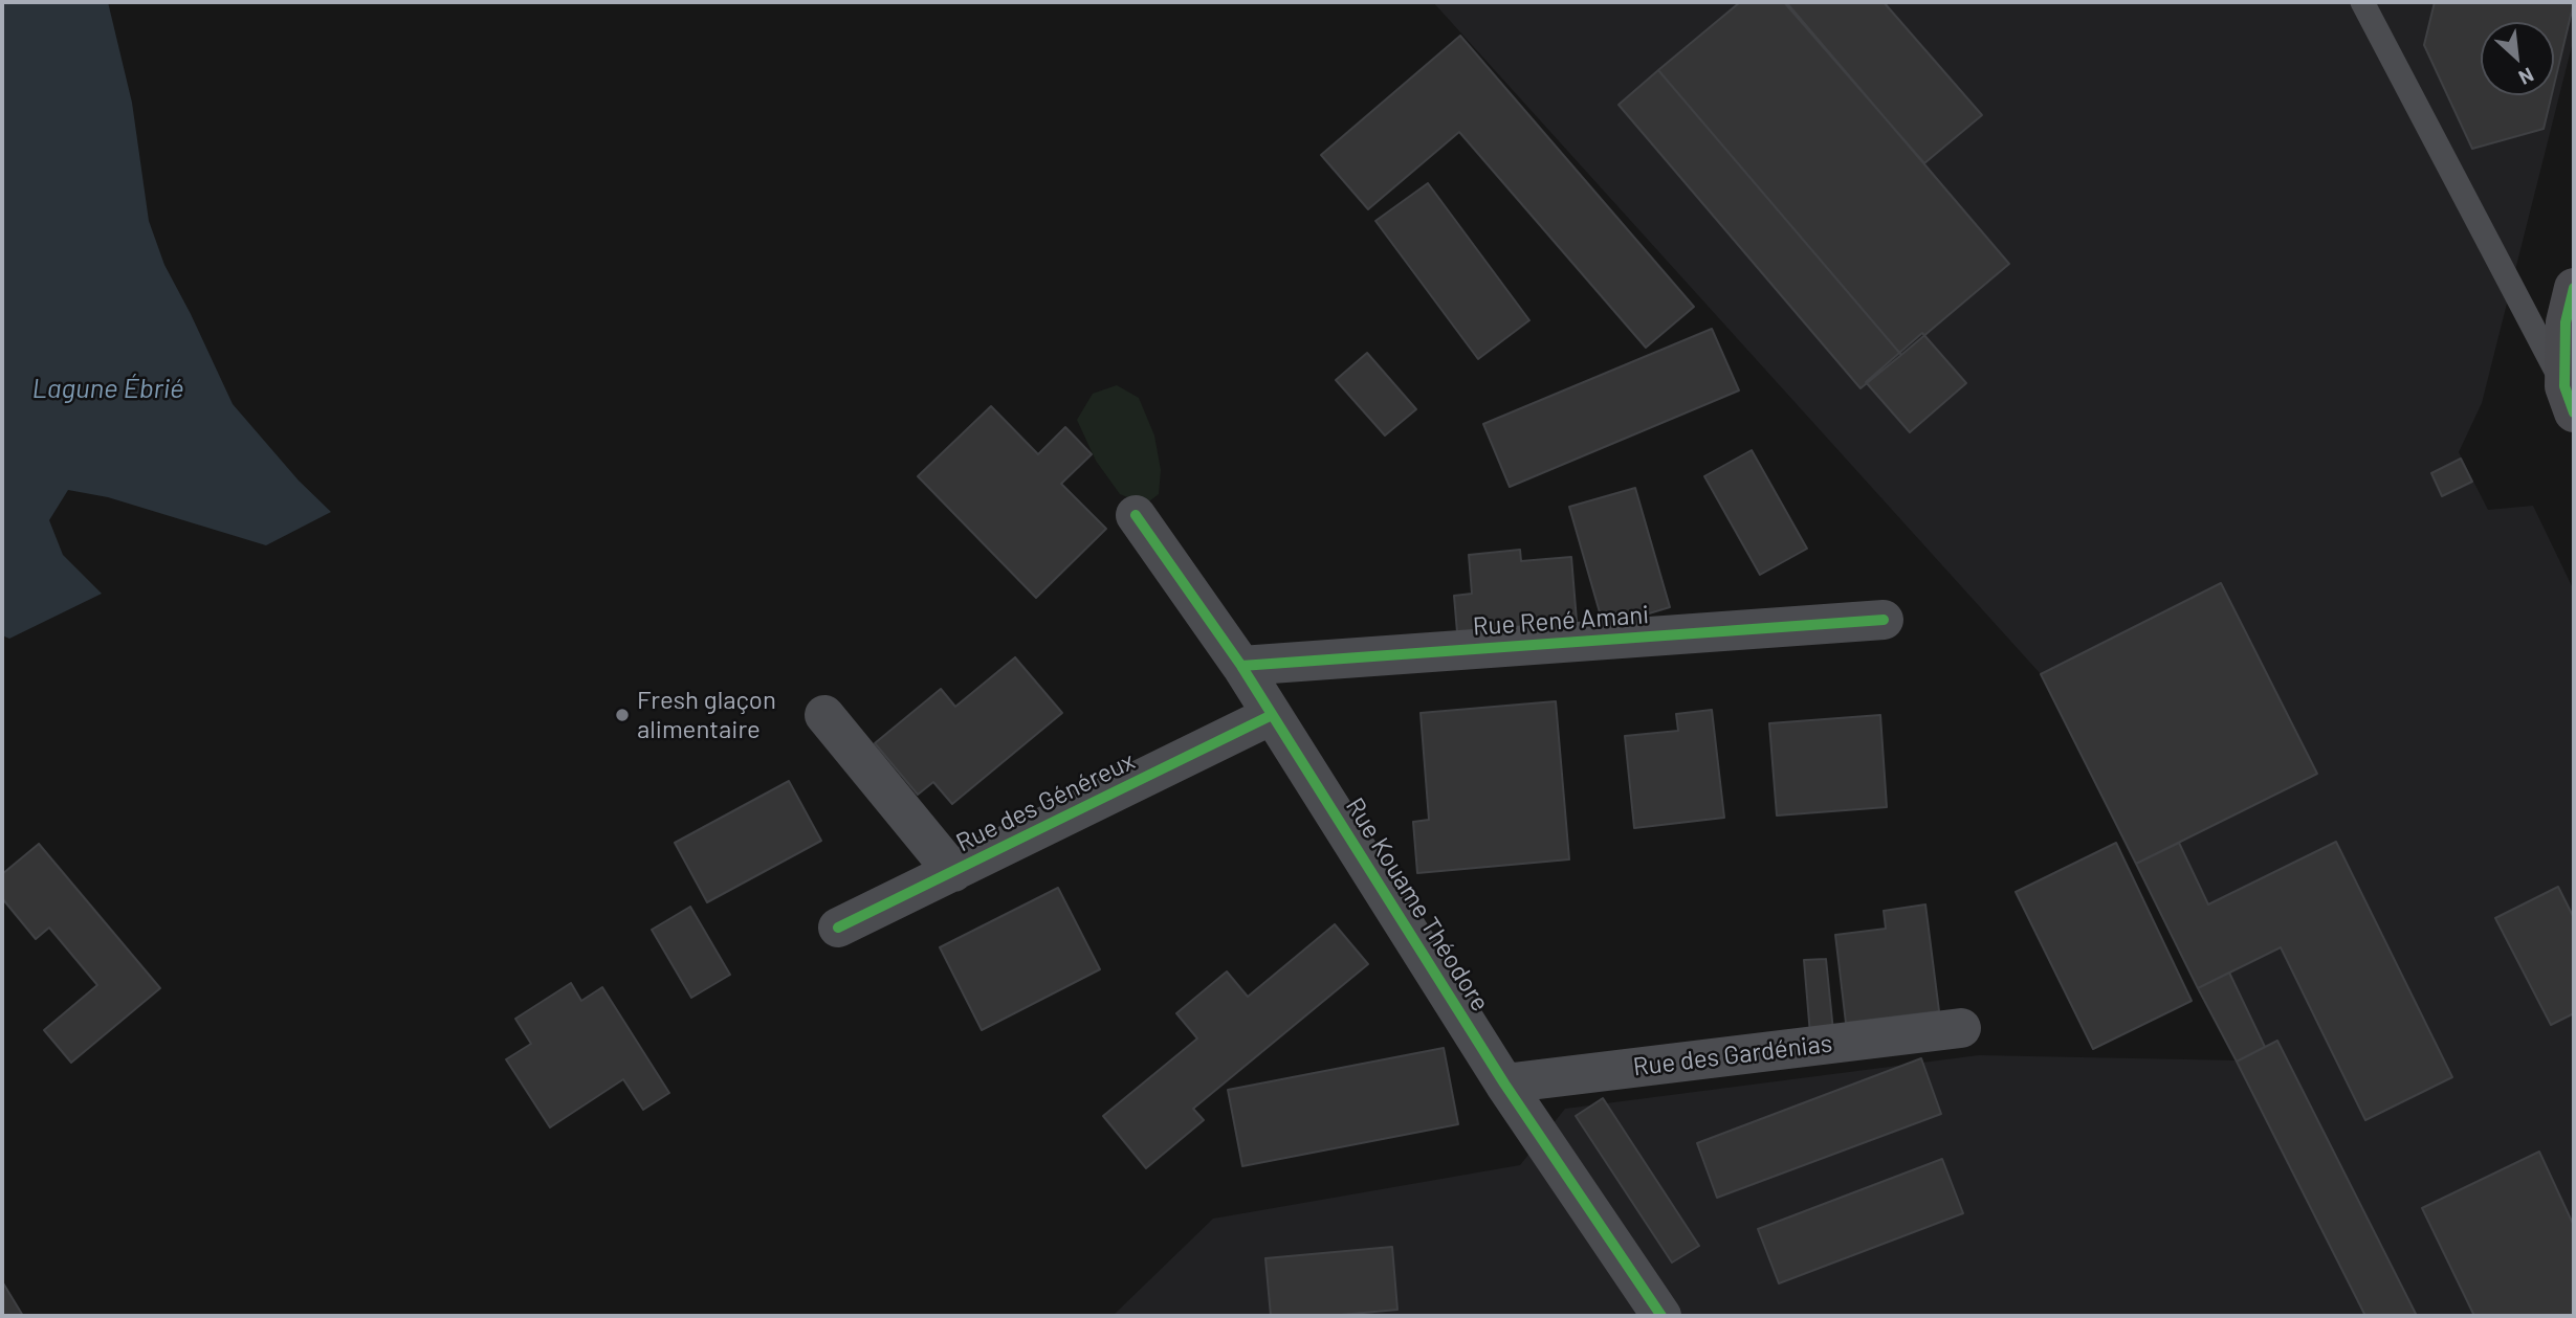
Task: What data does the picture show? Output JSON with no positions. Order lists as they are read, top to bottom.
{
  "streets": {
    "street": [
      "Rue René Amani",
      "Rue des Généreux",
      "Rue Kouame Théodore",
      "Rue des Gardénias"
    ]
  },
  "crossings": [
    ["Rue René Amani", "Rue Kouame Théodore"],
    ["Rue des Généreux", "Rue Kouame Théodore"],
    ["Rue Kouame Théodore", "Rue des Gardénias"]
  ],
  "water": ["Lagune Ébrié"],
  "places": ["Fresh glaçon alimentaire"],
  "north": "bottom right"
}
